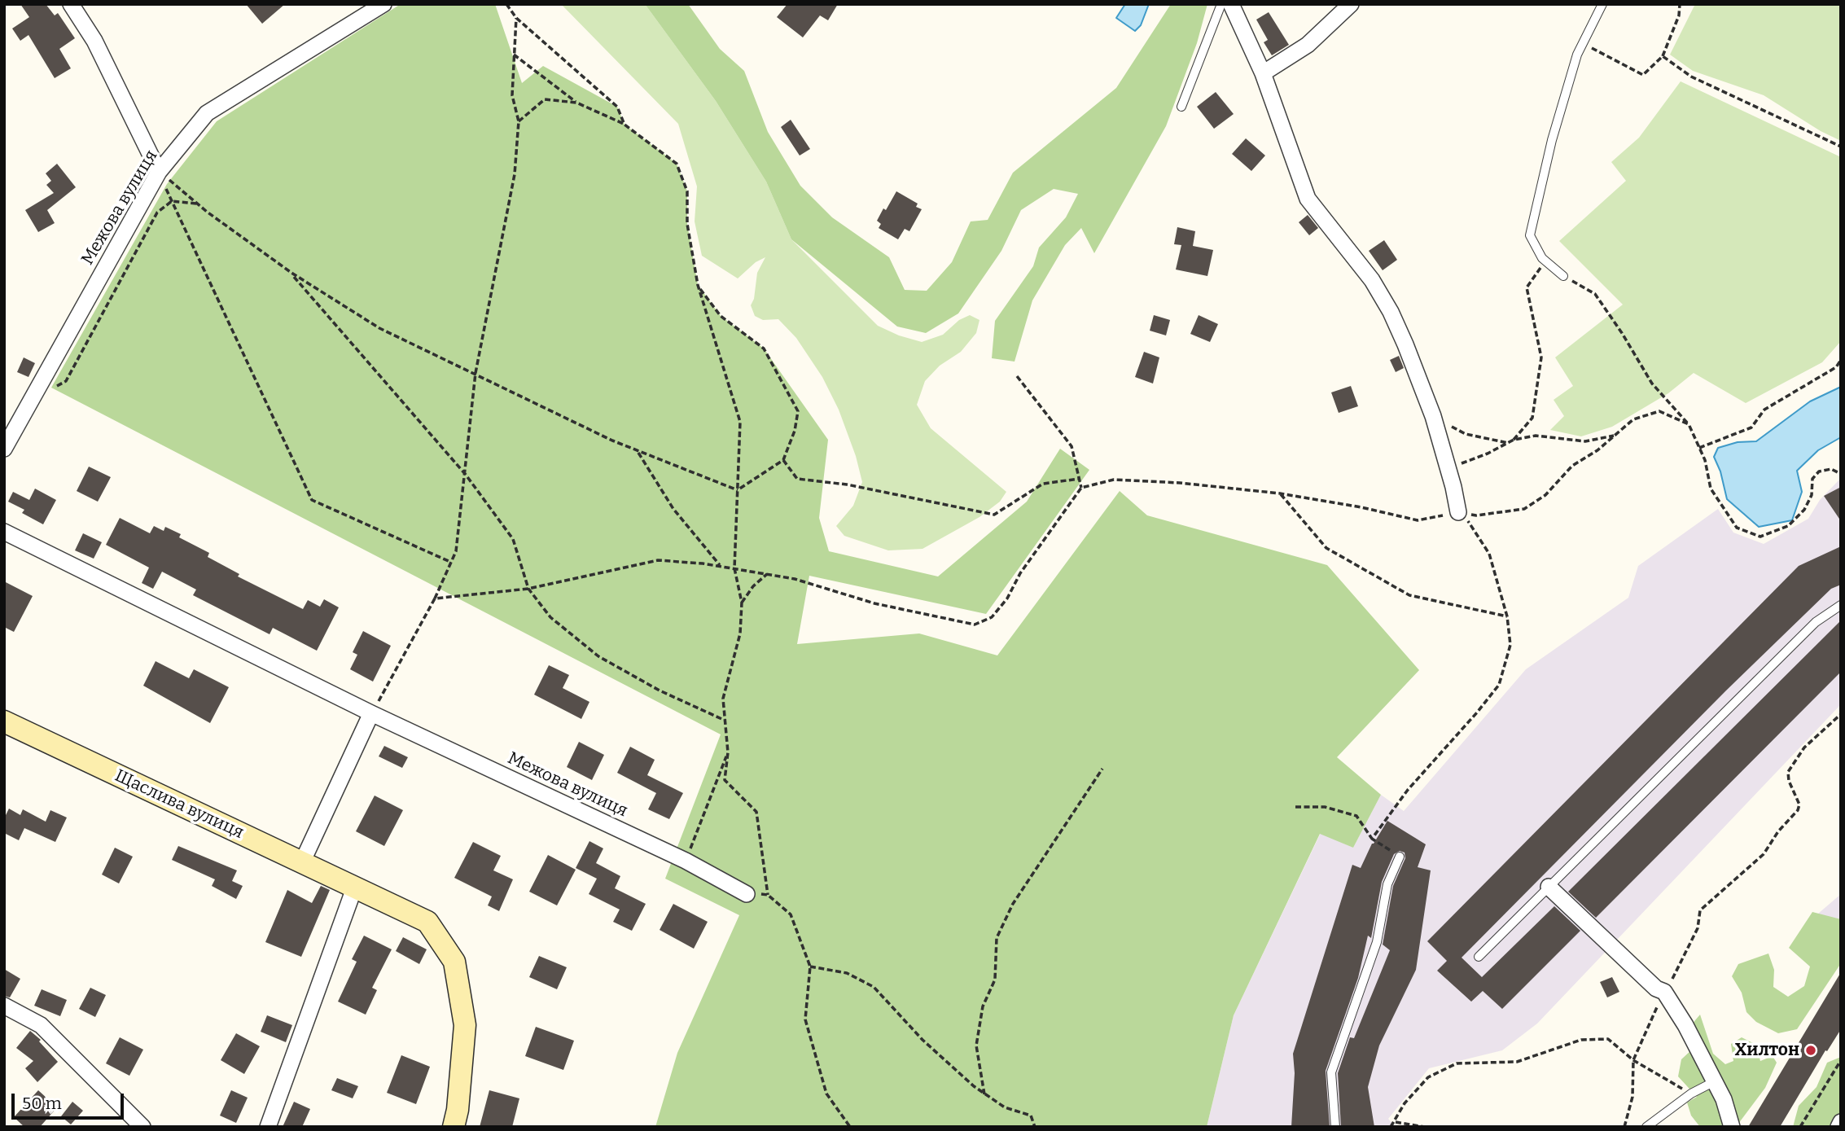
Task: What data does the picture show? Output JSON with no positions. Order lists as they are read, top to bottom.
{
  "streets": {
    "street": ["Межова вулиця", "Щаслива вулиця"]
  },
  "places": ["Хилтон"],
  "scale_bar": "50 m"
}
